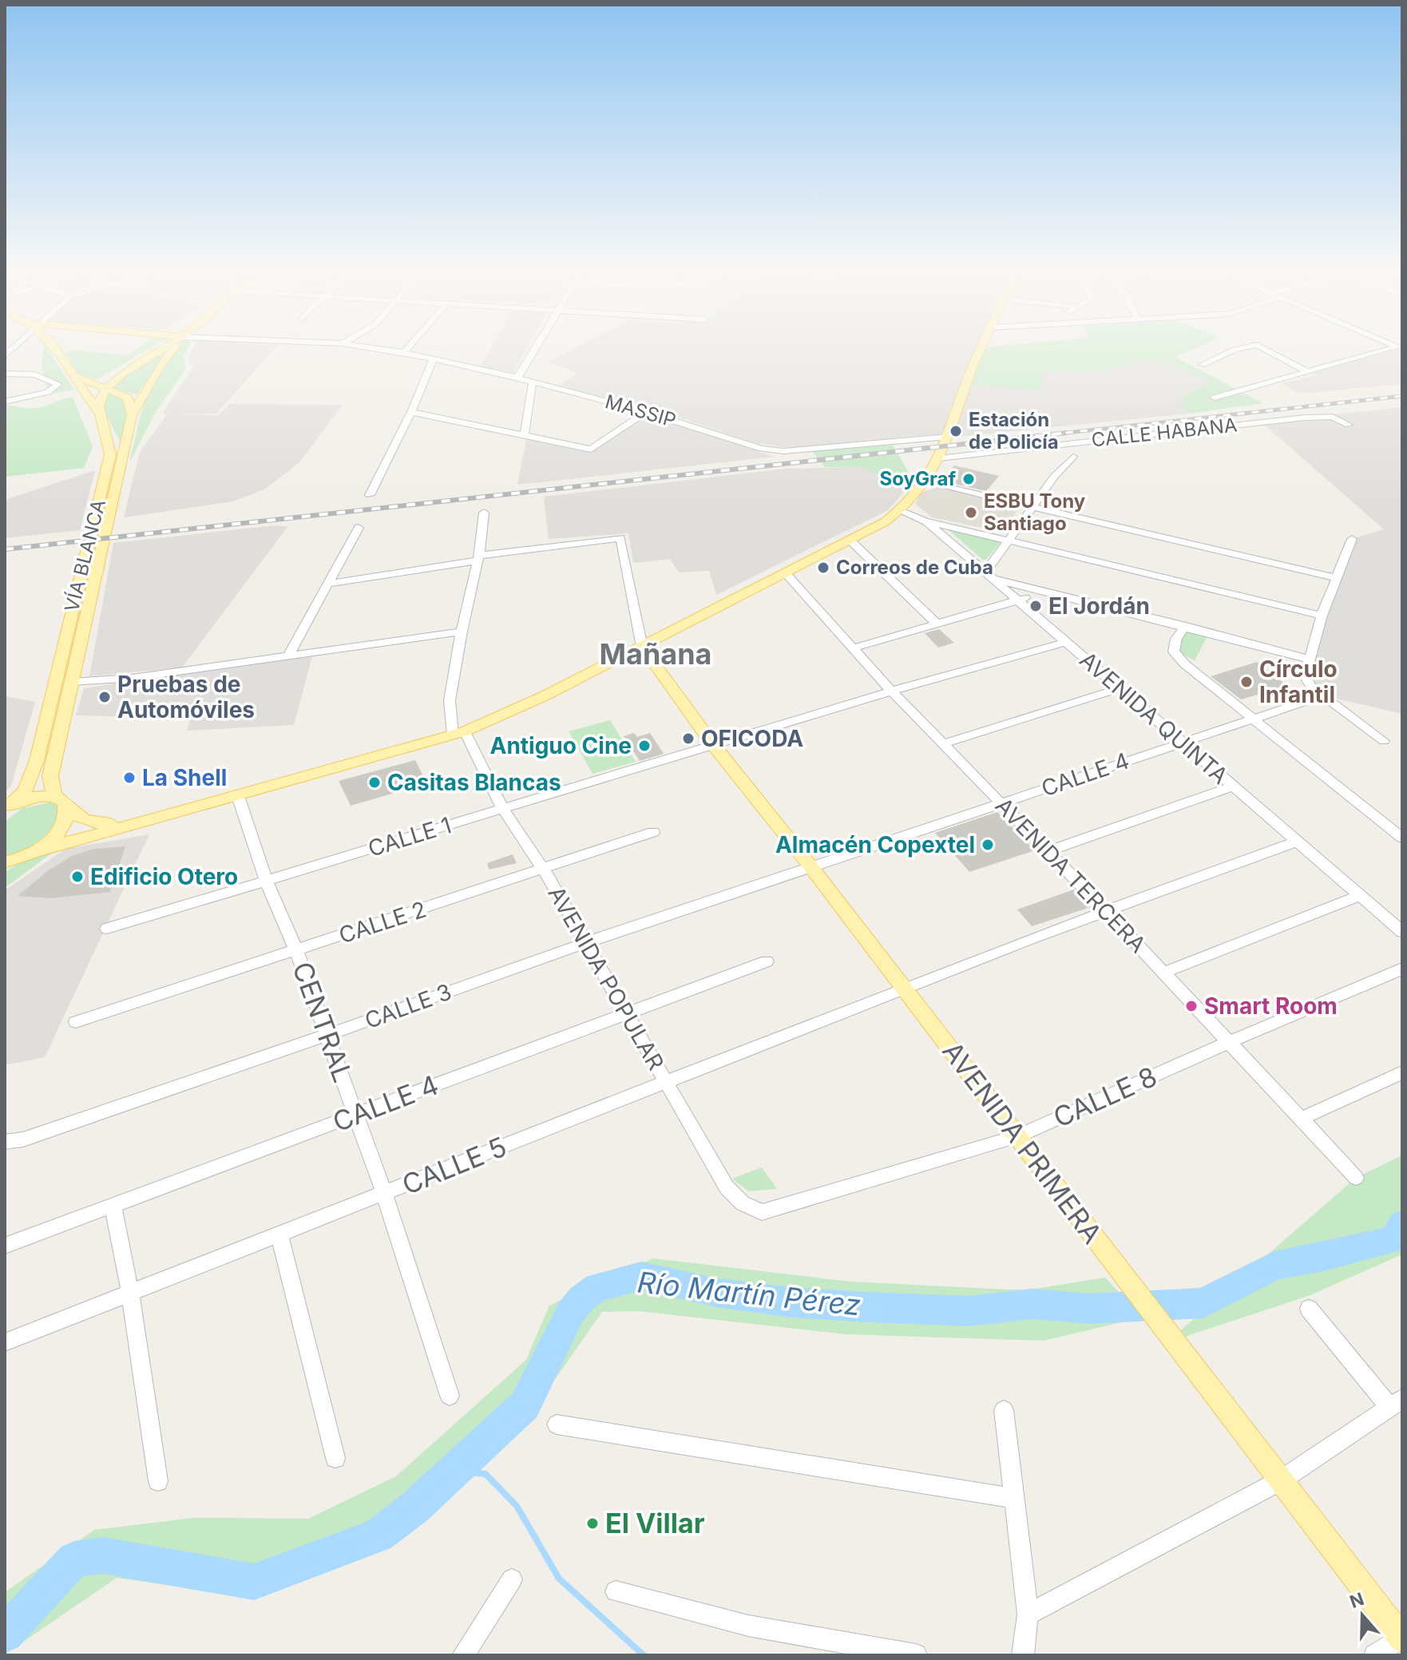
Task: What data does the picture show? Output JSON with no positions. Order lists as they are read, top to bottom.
{
  "streets": {
    "main road": ["VÍA BLANCA", "AVENIDA PRIMERA"],
    "street": [
      "MASSIP",
      "CALLE HABANA",
      "AVENIDA QUINTA",
      "CALLE 4",
      "CALLE 1",
      "AVENIDA TERCERA",
      "CALLE 2",
      "AVENIDA POPULAR",
      "CALLE 3",
      "CENTRAL",
      "CALLE 8",
      "CALLE 5"
    ]
  },
  "crossings": [
    ["AVENIDA QUINTA", "CALLE 4"],
    ["AVENIDA QUINTA", "CALLE 5"],
    ["CALLE 4", "AVENIDA TERCERA"],
    ["CALLE 4", "AVENIDA POPULAR"],
    ["CALLE 4", "CALLE 3"],
    ["CALLE 4", "CENTRAL"],
    ["CALLE 4", "AVENIDA PRIMERA"],
    ["CALLE 1", "AVENIDA POPULAR"],
    ["CALLE 1", "CENTRAL"],
    ["CALLE 1", "AVENIDA PRIMERA"],
    ["AVENIDA TERCERA", "CALLE 8"],
    ["AVENIDA TERCERA", "CALLE 5"],
    ["CALLE 2", "AVENIDA POPULAR"],
    ["CALLE 2", "CENTRAL"],
    ["AVENIDA POPULAR", "CALLE 3"],
    ["AVENIDA POPULAR", "CALLE 8"],
    ["AVENIDA POPULAR", "CALLE 5"],
    ["CALLE 3", "CENTRAL"],
    ["CALLE 3", "AVENIDA PRIMERA"],
    ["CENTRAL", "CALLE 5"],
    ["CALLE 8", "AVENIDA PRIMERA"],
    ["AVENIDA PRIMERA", "CALLE 5"]
  ],
  "districts": ["Mañana"],
  "water": ["Río Martín Pérez"],
  "places": [
    "Estación de Policía",
    "SoyGraf",
    "ESBU Tony Santiago",
    "Correos de Cuba",
    "El Jordán",
    "Círculo Infantil",
    "Pruebas de Automóviles",
    "OFICODA",
    "Antiguo Cine",
    "La Shell",
    "Casitas Blancas",
    "Almacén Copextel",
    "Edificio Otero",
    "Smart Room",
    "El Villar"
  ],
  "north": "top"
}
